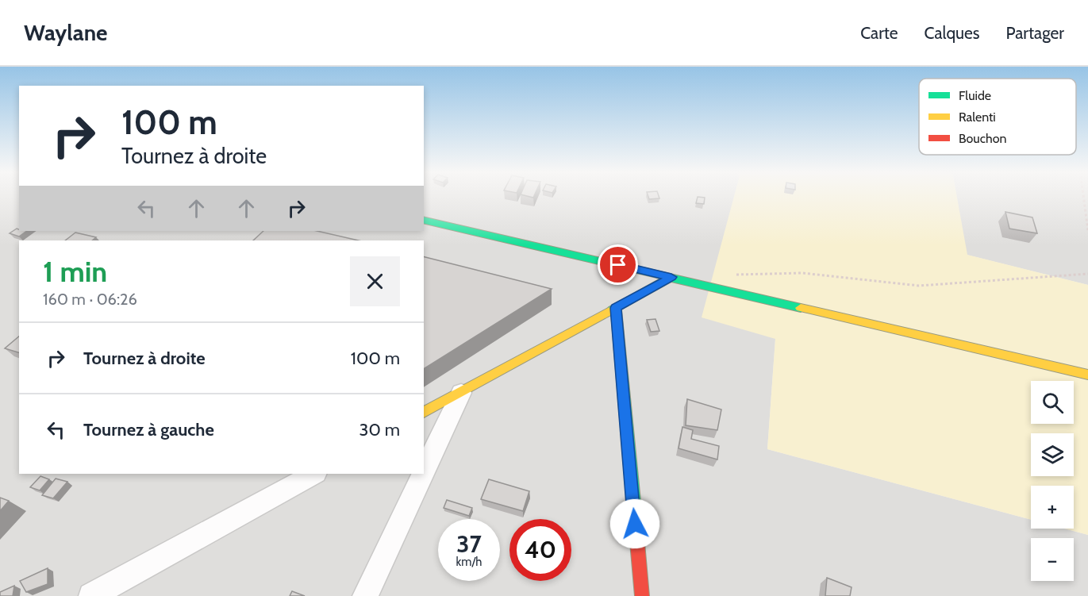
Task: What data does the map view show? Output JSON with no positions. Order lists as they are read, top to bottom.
{
  "legend": ["Fluide", "Ralenti", "Bouchon"],
  "page": {
    "header": "Waylane",
    "nav": ["Carte", "Calques", "Partager"],
    "turn": ["100 m", "Tournez à droite"],
    "heading": ["1 min", "160 m · 06:26"],
    "list": [
      {
        "name": "Tournez à droite",
        "value": "100 m"
      },
      {
        "name": "Tournez à gauche",
        "value": "30 m"
      }
    ],
    "map_buttons": ["+", "−"],
    "speed": "37 km/h",
    "limit": "40"
  }
}
